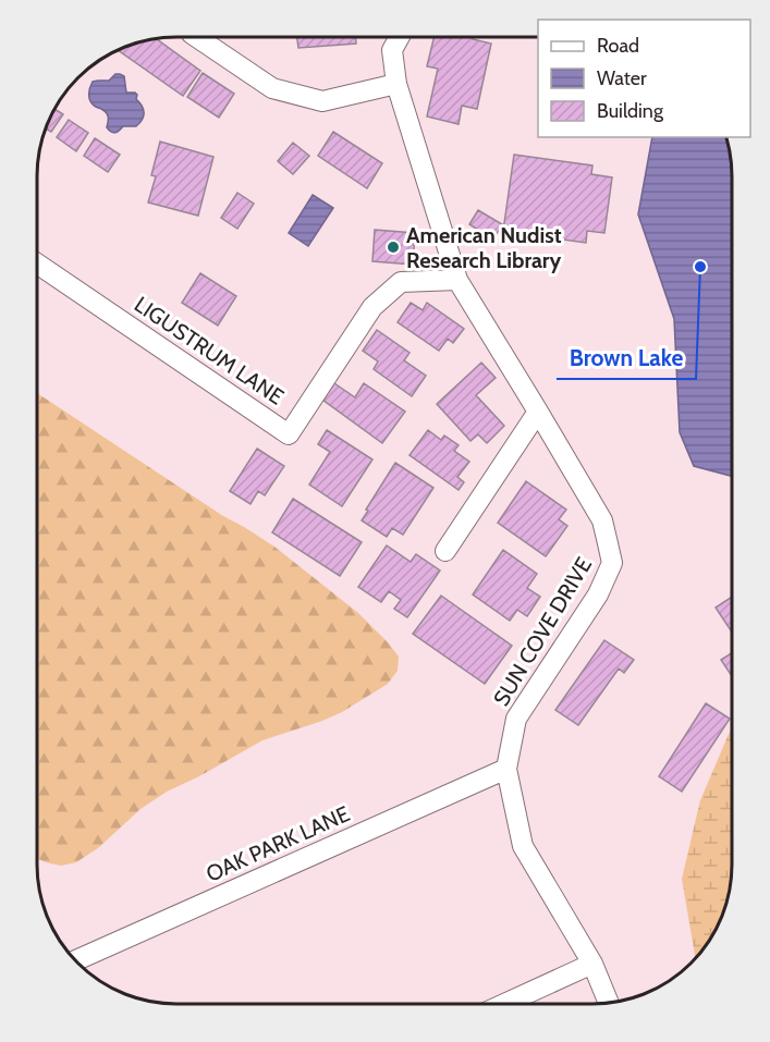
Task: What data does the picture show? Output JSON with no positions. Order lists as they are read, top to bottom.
{
  "streets": {
    "street": ["LIGUSTRUM LANE", "SUN COVE DRIVE", "OAK PARK LANE"]
  },
  "crossings": [
    ["LIGUSTRUM LANE", "SUN COVE DRIVE"],
    ["SUN COVE DRIVE", "OAK PARK LANE"]
  ],
  "places": ["American Nudist Research Library", "Brown Lake"],
  "legend": ["Road", "Water", "Building"]
}
